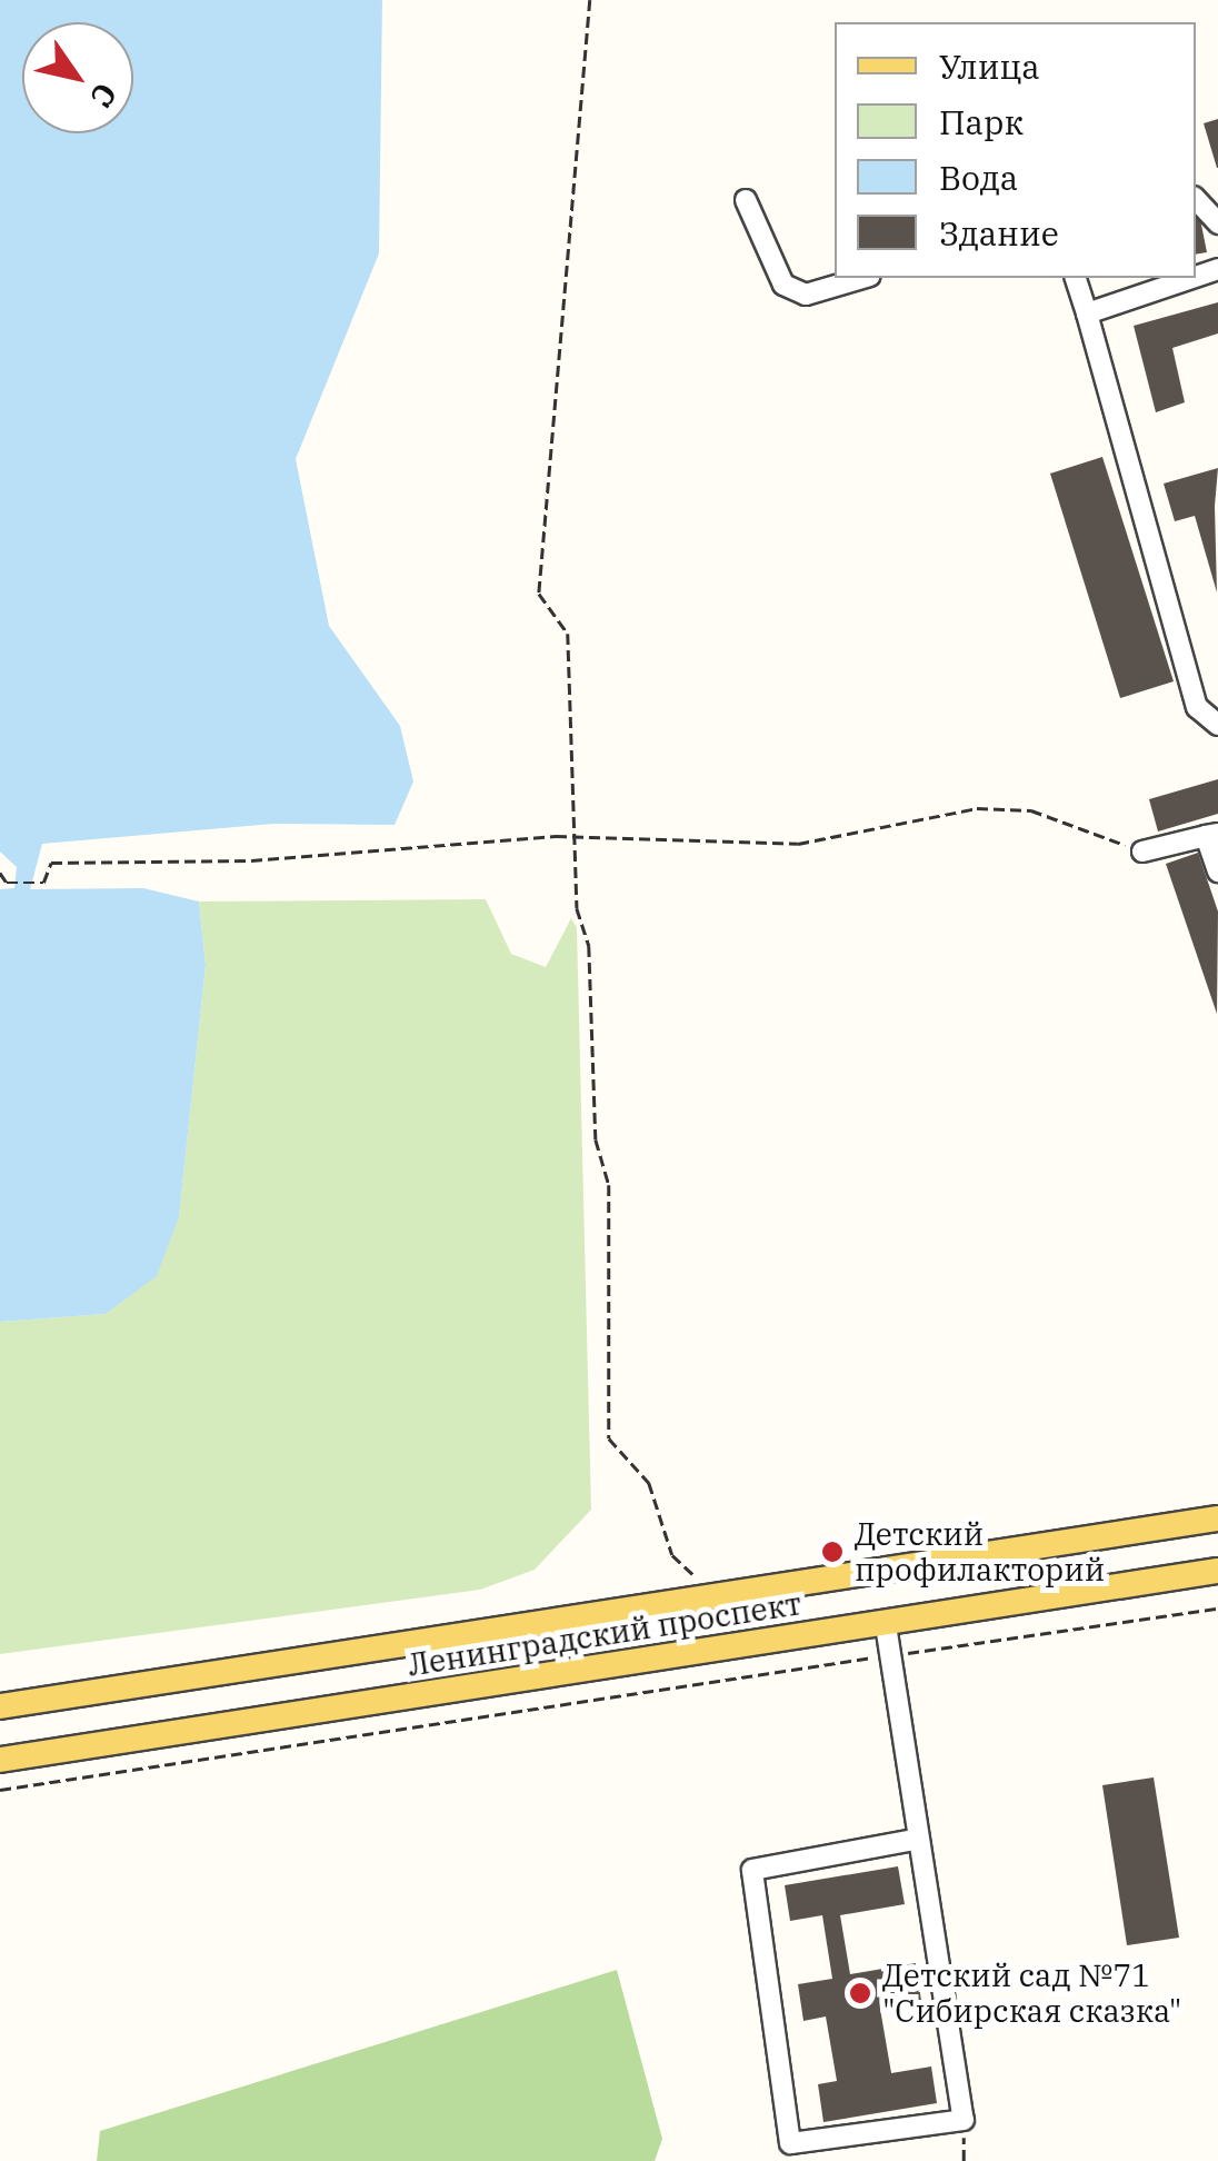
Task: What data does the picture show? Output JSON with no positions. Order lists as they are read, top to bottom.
{
  "streets": {
    "main road": ["Ленинградский проспект"]
  },
  "places": ["Детский профилакторий", "Детский сад №71 \"Сибирская сказка\""],
  "legend": [
    "Улица",
    "Парк",
    "Вода",
    "Здание"
  ],
  "north": "bottom right"
}
